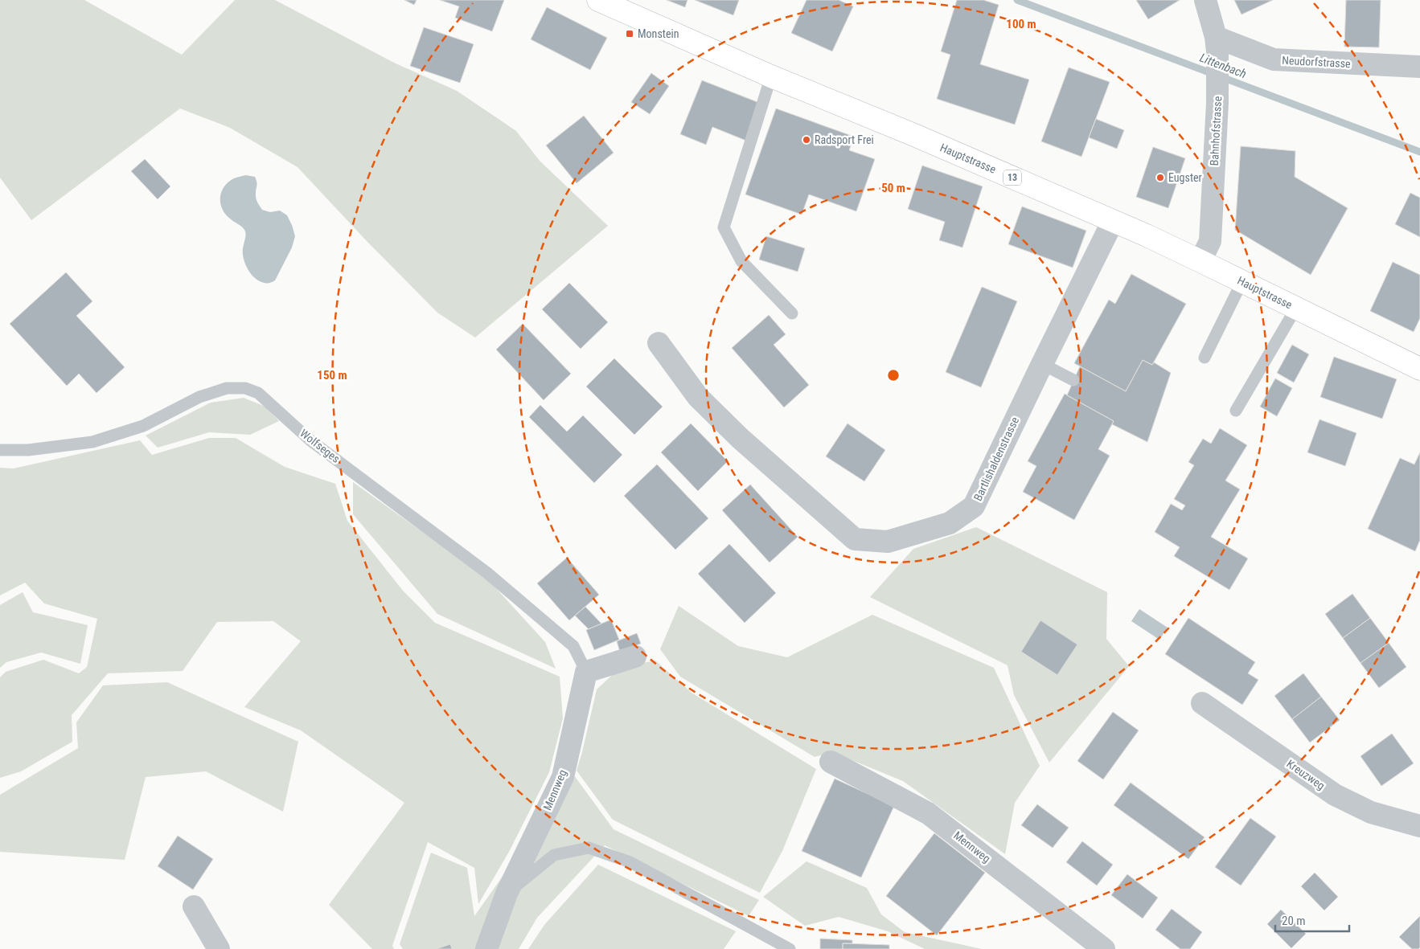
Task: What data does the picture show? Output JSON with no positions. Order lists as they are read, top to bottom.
{
  "streets": {
    "main road": ["Hauptstrasse", "13"],
    "street": [
      "Neudorfstrasse",
      "Bahnhofstrasse",
      "Bartlishaldenstrasse",
      "Kreuzweg",
      "Mennweg"
    ],
    "lane": ["Wolfseges"]
  },
  "crossings": [
    ["Neudorfstrasse", "Bahnhofstrasse"],
    ["Bahnhofstrasse", "Hauptstrasse"],
    ["Hauptstrasse", "Bartlishaldenstrasse"],
    ["Wolfseges", "Mennweg"]
  ],
  "water": ["Littenbach"],
  "places": {
    "transit": ["Monstein"],
    "other": ["Radsport Frei", "Eugster"]
  },
  "scale_bar": "20 m",
  "rings": ["100 m", "50 m", "150 m"]
}
